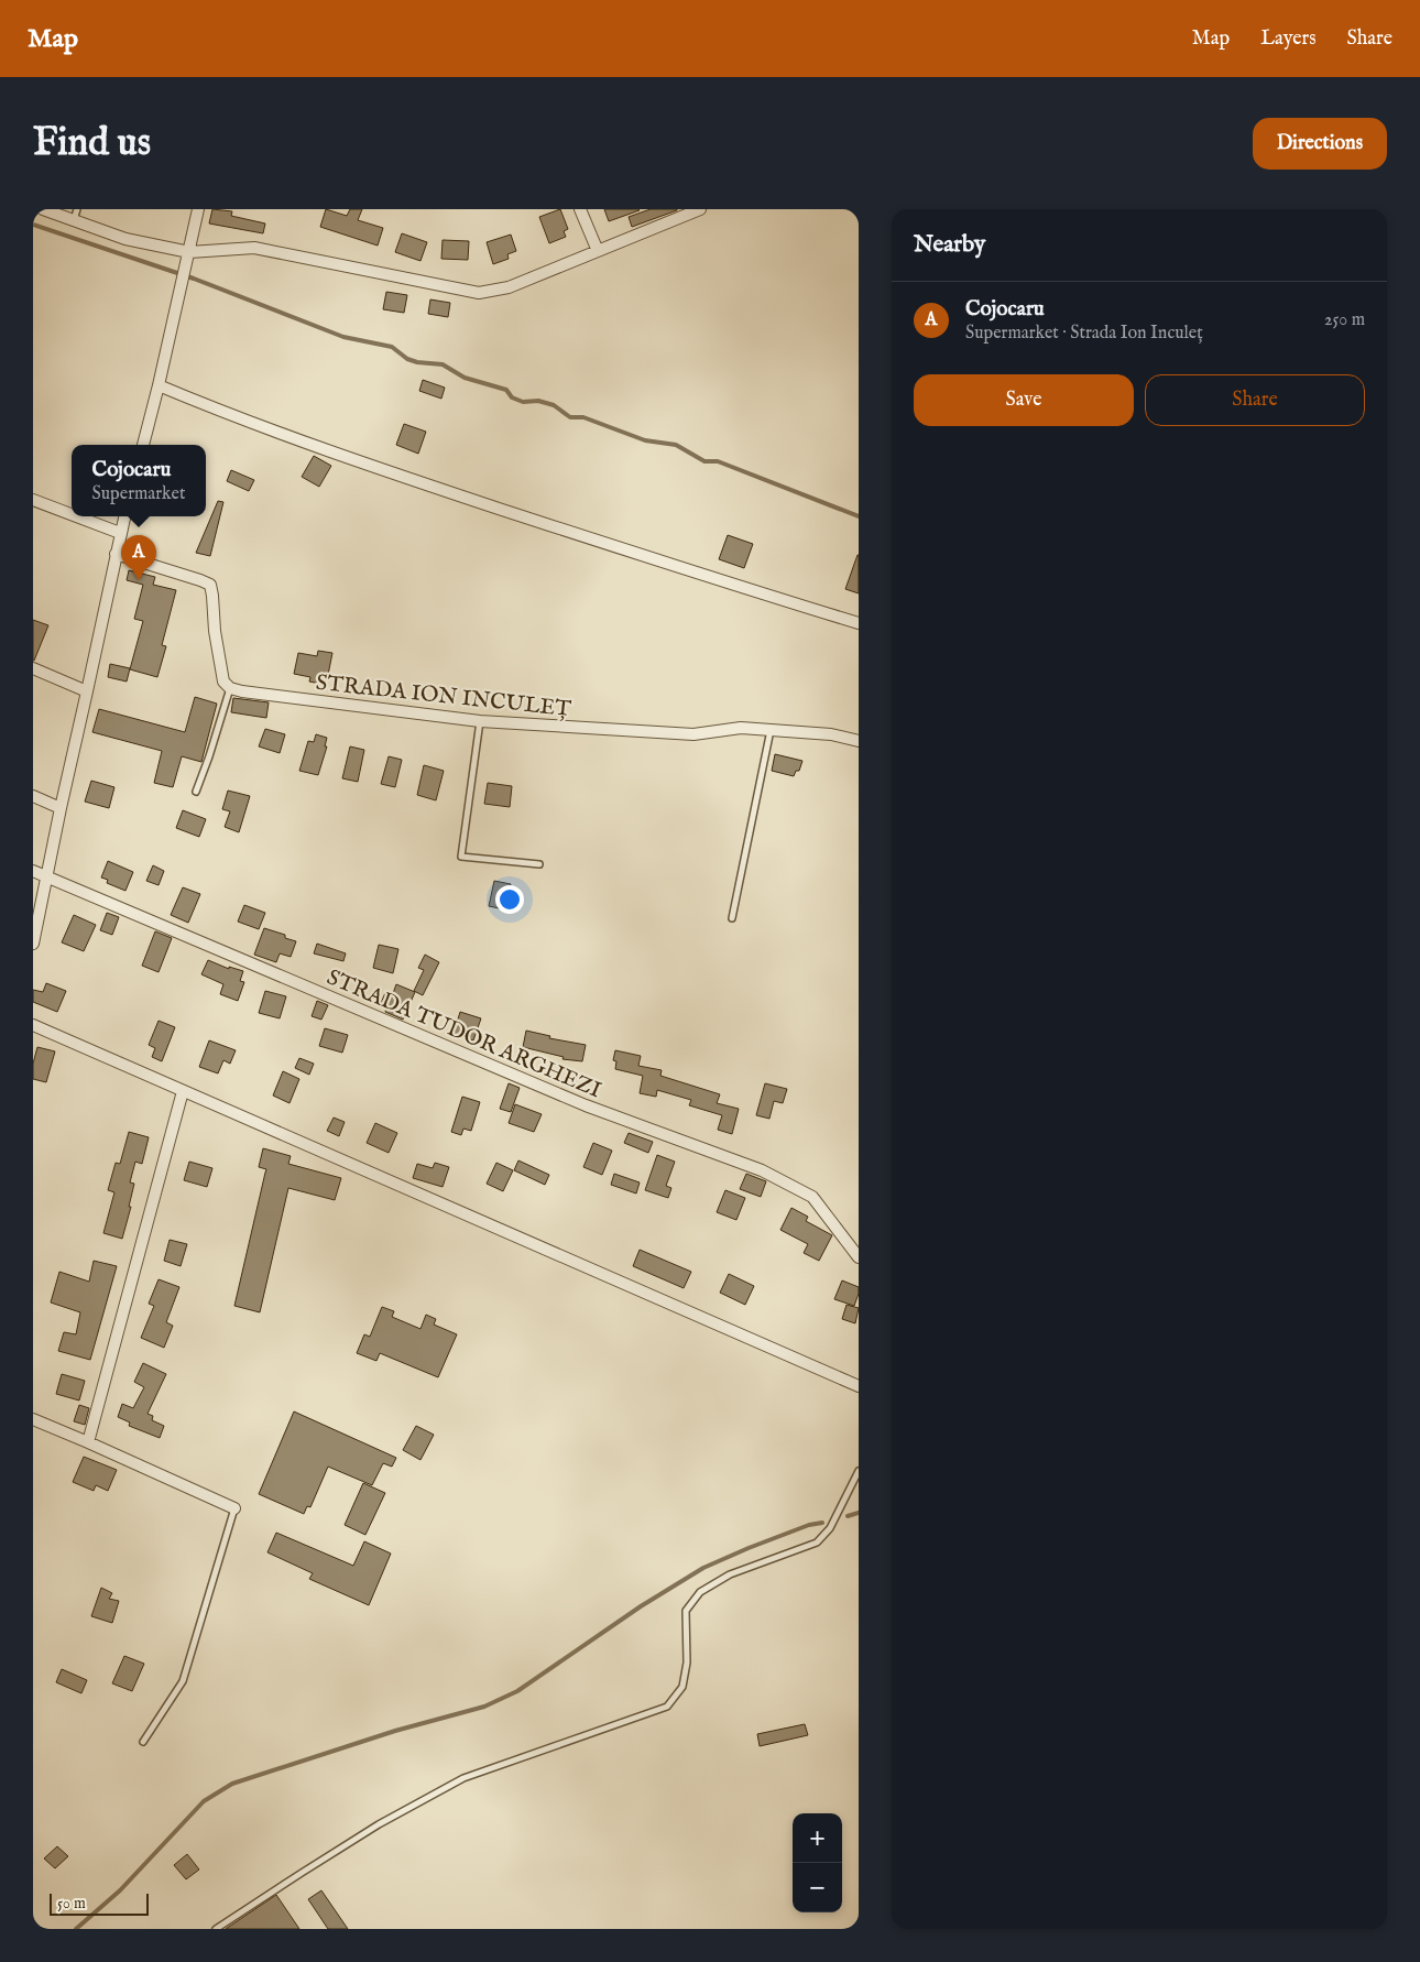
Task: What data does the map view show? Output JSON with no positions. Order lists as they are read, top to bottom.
{
  "streets": {
    "street": ["STRADA ION INCULEȚ", "STRADA TUDOR ARGHEZI"]
  },
  "scale_bar": "50 m",
  "page": {
    "header": "Map",
    "nav": ["Map", "Layers", "Share"],
    "buttons": [
      "Directions",
      ["Save", "Share"]
    ],
    "title": "Find us",
    "heading": "Nearby",
    "list": [
      {
        "mark": "A",
        "name": "Cojocaru",
        "note": "Supermarket · Strada Ion Inculeț",
        "value": "250 m"
      }
    ],
    "popup": ["Cojocaru", "Supermarket"],
    "pins": "A",
    "map_buttons": ["+", "−"],
    "scale": "50 m"
  }
}
